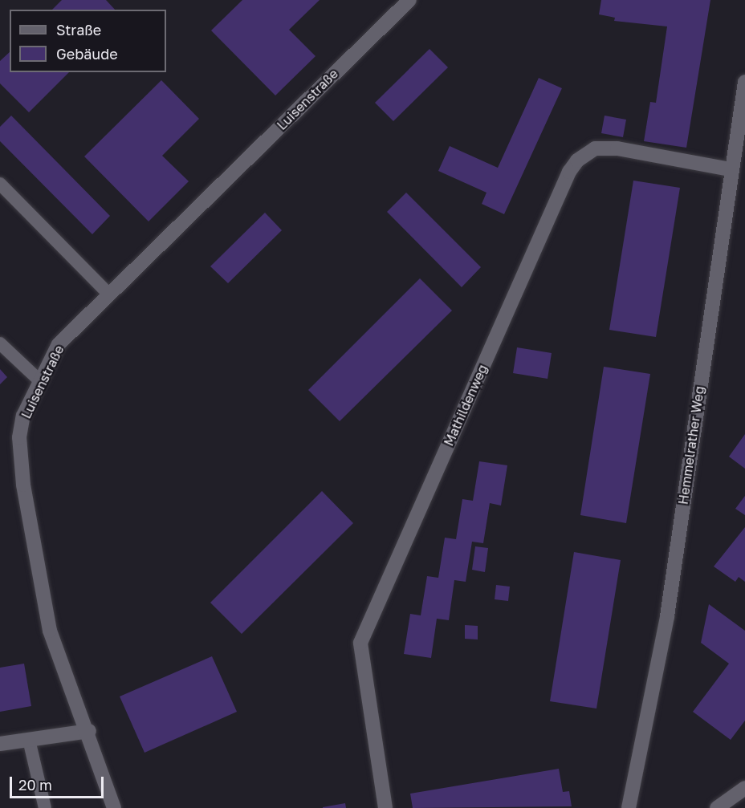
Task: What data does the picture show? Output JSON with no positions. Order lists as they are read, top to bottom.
{
  "streets": {
    "street": ["Luisenstraße", "Mathildenweg", "Hemmelrather Weg"]
  },
  "crossings": [
    ["Mathildenweg", "Hemmelrather Weg"]
  ],
  "legend": ["Straße", "Gebäude"],
  "scale_bar": "20 m"
}
